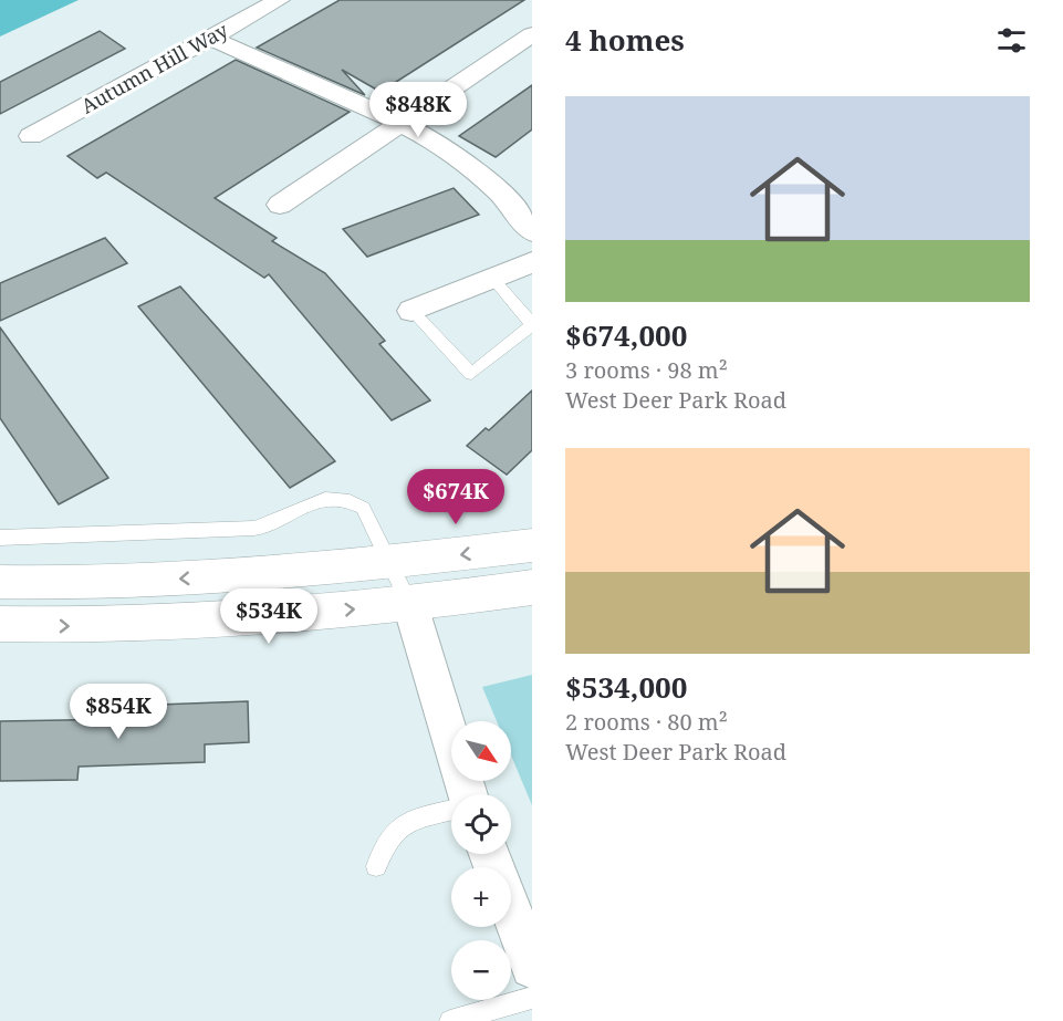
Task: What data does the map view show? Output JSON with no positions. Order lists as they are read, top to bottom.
{
  "streets": {
    "street": ["Autumn Hill Way"]
  },
  "north": "bottom right",
  "page": {
    "heading": "4 homes",
    "list": [
      {
        "name": "$674,000",
        "note": "3 rooms · 98 m² · West Deer Park Road"
      },
      {
        "name": "$534,000",
        "note": "2 rooms · 80 m² · West Deer Park Road"
      }
    ],
    "price": [
      "$848K",
      "$674K",
      "$534K",
      "$854K"
    ],
    "map_buttons": ["+", "−"]
  }
}
